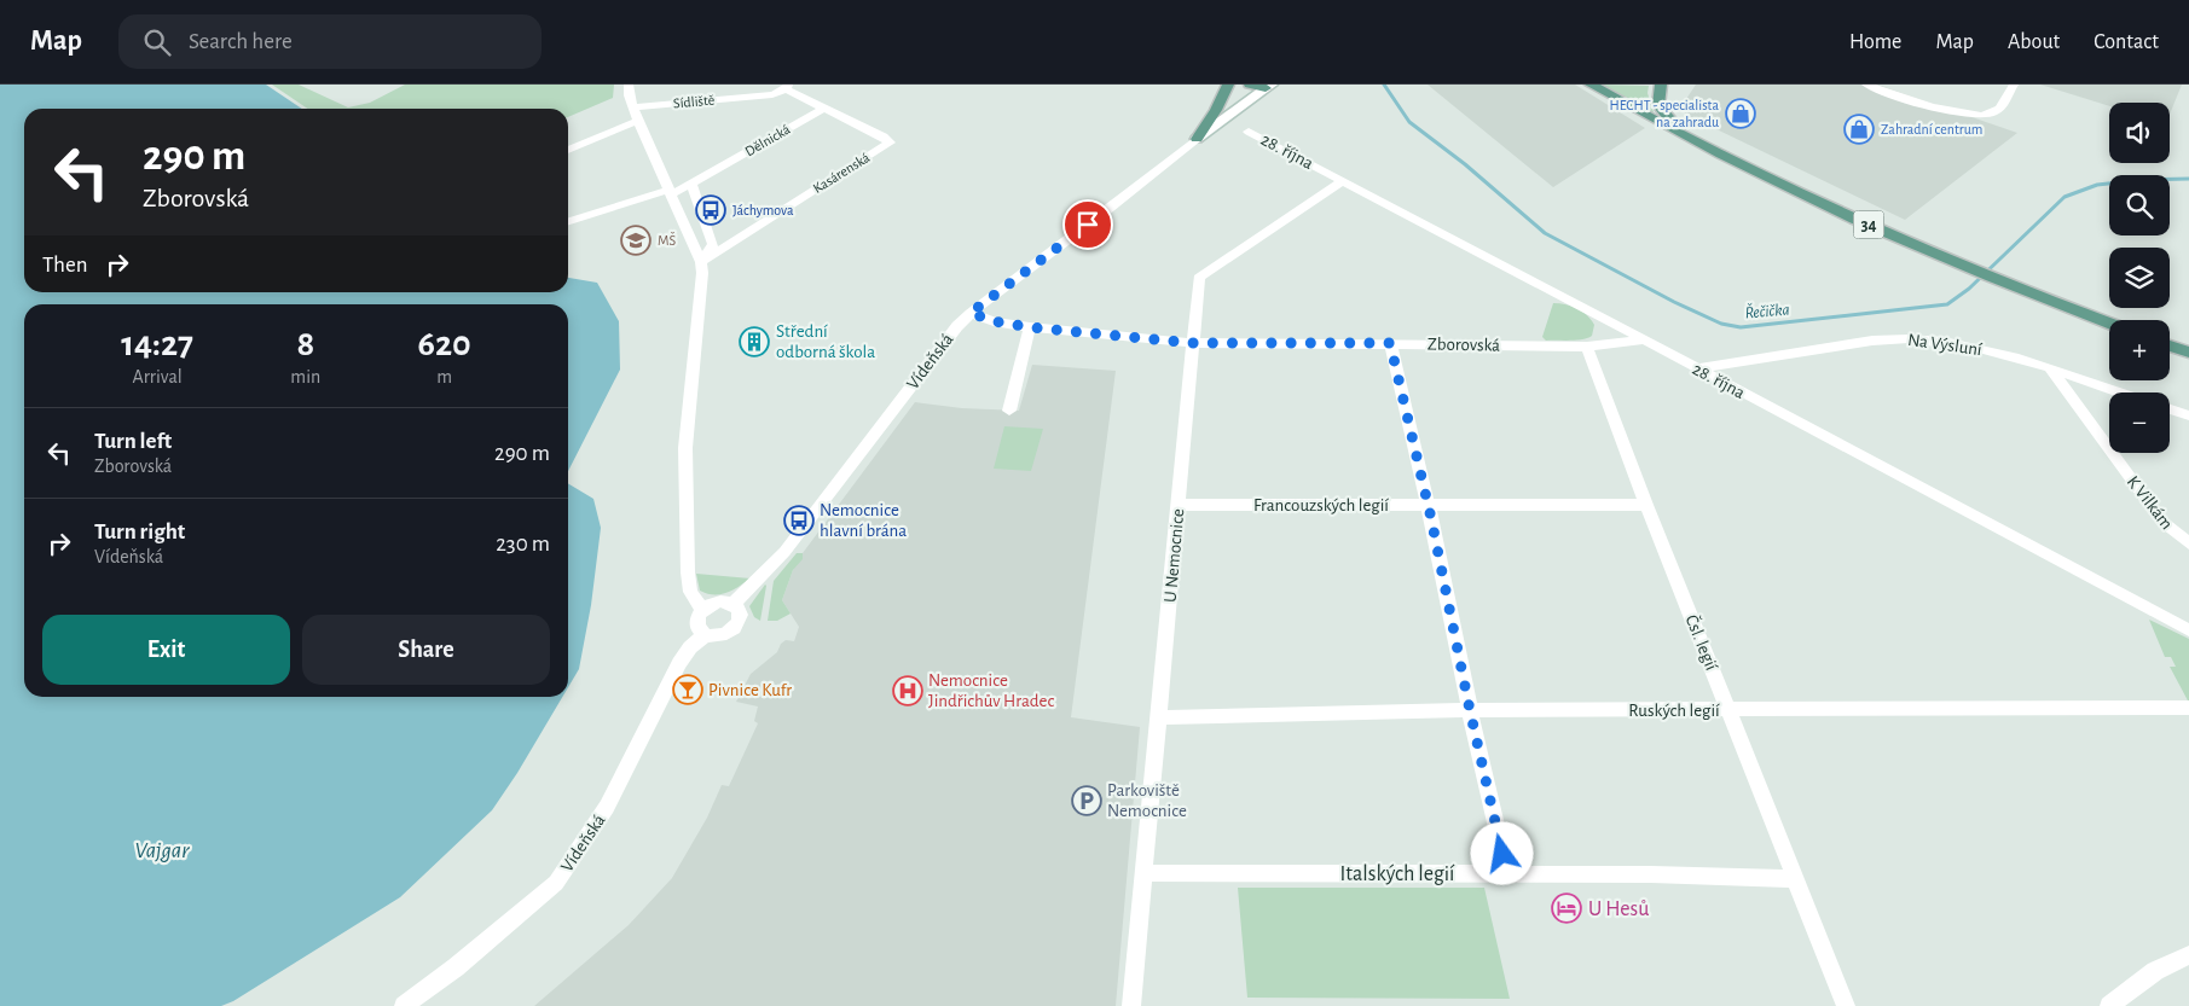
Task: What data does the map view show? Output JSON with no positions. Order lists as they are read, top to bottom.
{
  "streets": {
    "main road": ["34"],
    "street": [
      "Sídliště",
      "Dělnická",
      "28. října",
      "Kasárenská",
      "Zborovská",
      "Na Výsluní",
      "Vídeňská",
      "K Vilkám",
      "Francouzských legií",
      "U Nemocnice",
      "Čsl. legií",
      "Ruských legií",
      "Italských legií"
    ]
  },
  "crossings": [
    ["Dělnická", "Kasárenská"],
    ["28. října", "Zborovská"],
    ["28. října", "Na Výsluní"],
    ["28. října", "U Nemocnice"],
    ["Zborovská", "Vídeňská"],
    ["Zborovská", "U Nemocnice"],
    ["Zborovská", "Čsl. legií"],
    ["Na Výsluní", "K Vilkám"],
    ["Francouzských legií", "U Nemocnice"],
    ["Francouzských legií", "Čsl. legií"],
    ["U Nemocnice", "Ruských legií"],
    ["U Nemocnice", "Italských legií"],
    ["Čsl. legií", "Ruských legií"],
    ["Čsl. legií", "Italských legií"]
  ],
  "water": ["Řečička", "Vajgar"],
  "places": {
    "shop": ["HECHT - specialista na zahradu", "Zahradní centrum"],
    "bus stop": ["Jáchymova", "Nemocnice hlavní brána"],
    "school or university": ["MŠ"],
    "building": ["Střední odborná škola"],
    "bar": ["Pivnice Kufr"],
    "hospital": ["Nemocnice Jindřichův Hradec"],
    "parking": ["Parkoviště Nemocnice"],
    "hotel": ["U Hesů"]
  },
  "page": {
    "header": "Map",
    "search": "Search here",
    "nav": [
      "Home",
      "Map",
      "About",
      "Contact"
    ],
    "map_buttons": ["+", "−"],
    "turn": ["290 m", "Zborovská"],
    "then": "Then",
    "eta": [
      "14:27",
      "Arrival",
      "8",
      "min",
      "620",
      "m"
    ],
    "list": [
      {
        "name": "Turn left",
        "note": "Zborovská",
        "value": "290 m"
      },
      {
        "name": "Turn right",
        "note": "Vídeňská",
        "value": "230 m"
      }
    ],
    "buttons": ["Exit", "Share"]
  }
}
